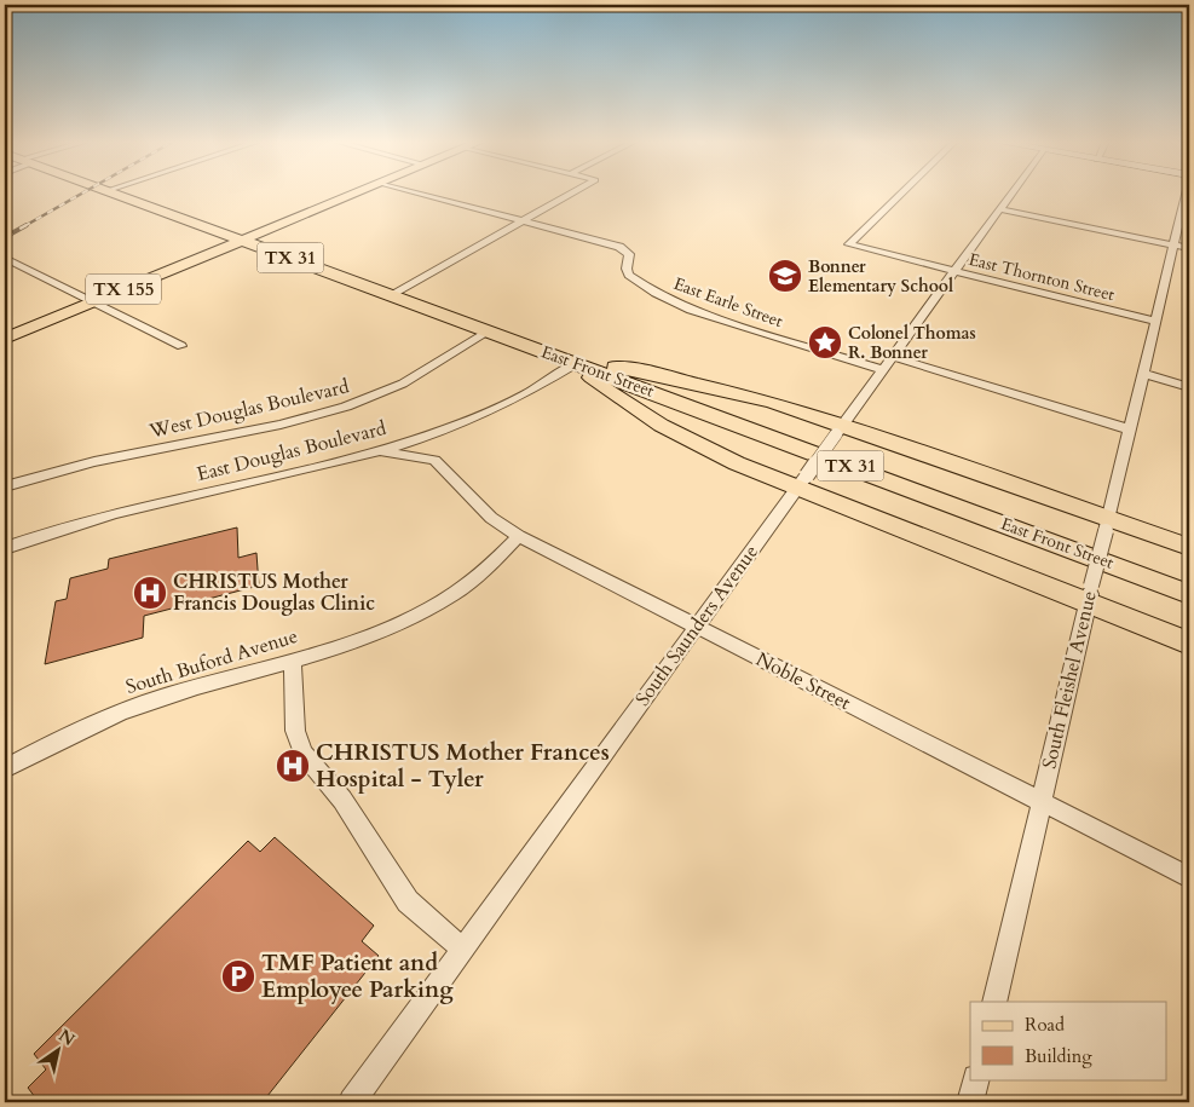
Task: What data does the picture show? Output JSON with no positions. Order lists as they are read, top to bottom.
{
  "streets": {
    "main road": ["TX 31", "TX 155", "East Front Street"],
    "street": [
      "East Thornton Street",
      "East Earle Street",
      "West Douglas Boulevard",
      "East Douglas Boulevard",
      "South Saunders Avenue",
      "South Buford Avenue",
      "South Fleishel Avenue",
      "Noble Street"
    ]
  },
  "crossings": [
    ["East Thornton Street", "South Saunders Avenue"],
    ["East Thornton Street", "South Fleishel Avenue"],
    ["TX 155", "East Front Street"],
    ["East Earle Street", "South Saunders Avenue"],
    ["East Front Street", "West Douglas Boulevard"],
    ["East Front Street", "East Douglas Boulevard"],
    ["South Saunders Avenue", "Noble Street"],
    ["South Buford Avenue", "Noble Street"],
    ["South Fleishel Avenue", "Noble Street"]
  ],
  "places": {
    "school or university": ["Bonner Elementary School"],
    "place": ["Colonel Thomas R. Bonner"],
    "hospital": ["CHRISTUS Mother Francis Douglas Clinic", "CHRISTUS Mother Frances Hospital - Tyler"],
    "parking": ["TMF Patient and Employee Parking"]
  },
  "legend": ["Road", "Building"],
  "north": "top right"
}
